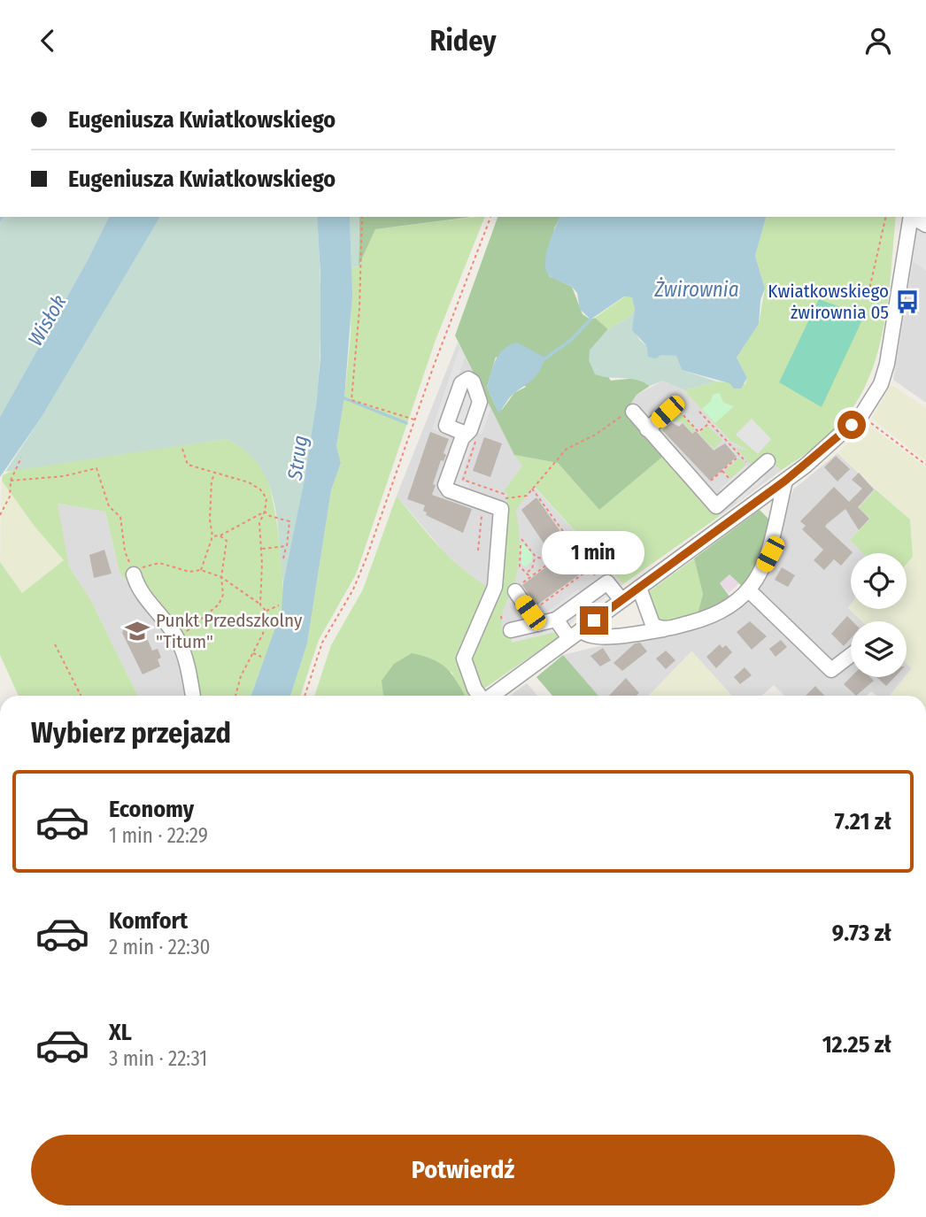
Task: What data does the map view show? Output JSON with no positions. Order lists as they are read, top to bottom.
{
  "water": ["Żwirownia", "Wisłok", "Strug"],
  "places": {
    "bus stop": ["Kwiatkowskiego żwirownia 05"],
    "school or university": ["Punkt Przedszkolny \"Titum\""]
  },
  "page": {
    "header": "Ridey",
    "banner": ["Eugeniusza Kwiatkowskiego", "Eugeniusza Kwiatkowskiego"],
    "bubble": "1 min",
    "heading": "Wybierz przejazd",
    "list": [
      {
        "name": "Economy",
        "note": "1 min · 22:29",
        "value": "7.21 zł"
      },
      {
        "name": "Komfort",
        "note": "2 min · 22:30",
        "value": "9.73 zł"
      },
      {
        "name": "XL",
        "note": "3 min · 22:31",
        "value": "12.25 zł"
      }
    ],
    "buttons": "Potwierdź"
  }
}
